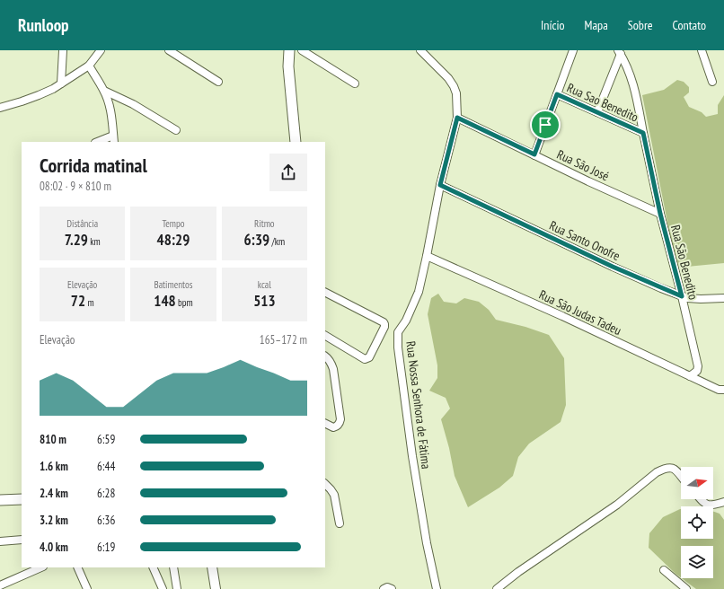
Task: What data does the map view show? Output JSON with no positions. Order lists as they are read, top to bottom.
{
  "streets": {
    "street": [
      "Rua Sao Benedito",
      "Rua São José",
      "Rua Santo Onofre",
      "Rua São Benedito",
      "Rua São Judas Tadeu",
      "Rua Nossa Senhora de Fátima"
    ]
  },
  "crossings": [
    ["Rua Sao Benedito", "Rua São José"],
    ["Rua Sao Benedito", "Rua São Benedito"],
    ["Rua São José", "Rua São Benedito"],
    ["Rua São José", "Rua Nossa Senhora de Fátima"],
    ["Rua Santo Onofre", "Rua São Benedito"],
    ["Rua Santo Onofre", "Rua Nossa Senhora de Fátima"],
    ["Rua São Benedito", "Rua São Judas Tadeu"],
    ["Rua São Judas Tadeu", "Rua Nossa Senhora de Fátima"]
  ],
  "north": "right",
  "page": {
    "header": "Runloop",
    "nav": [
      "Início",
      "Mapa",
      "Sobre",
      "Contato"
    ],
    "heading": ["Corrida matinal", "08:02 · 9 × 810 m"],
    "stats": [
      ["Distância", "7.29 km"],
      ["Tempo", "48:29"],
      ["Ritmo", "6:39 /km"],
      ["Elevação", "72 m"],
      ["Batimentos", "148 bpm"],
      ["kcal", "513"]
    ],
    "chart": ["Elevação", "165–172 m"],
    "list": [
      {
        "name": "810 m",
        "note": "6:59"
      },
      {
        "name": "1.6 km",
        "note": "6:44"
      },
      {
        "name": "2.4 km",
        "note": "6:28"
      },
      {
        "name": "3.2 km",
        "note": "6:36"
      },
      {
        "name": "4.0 km",
        "note": "6:19"
      }
    ]
  }
}
